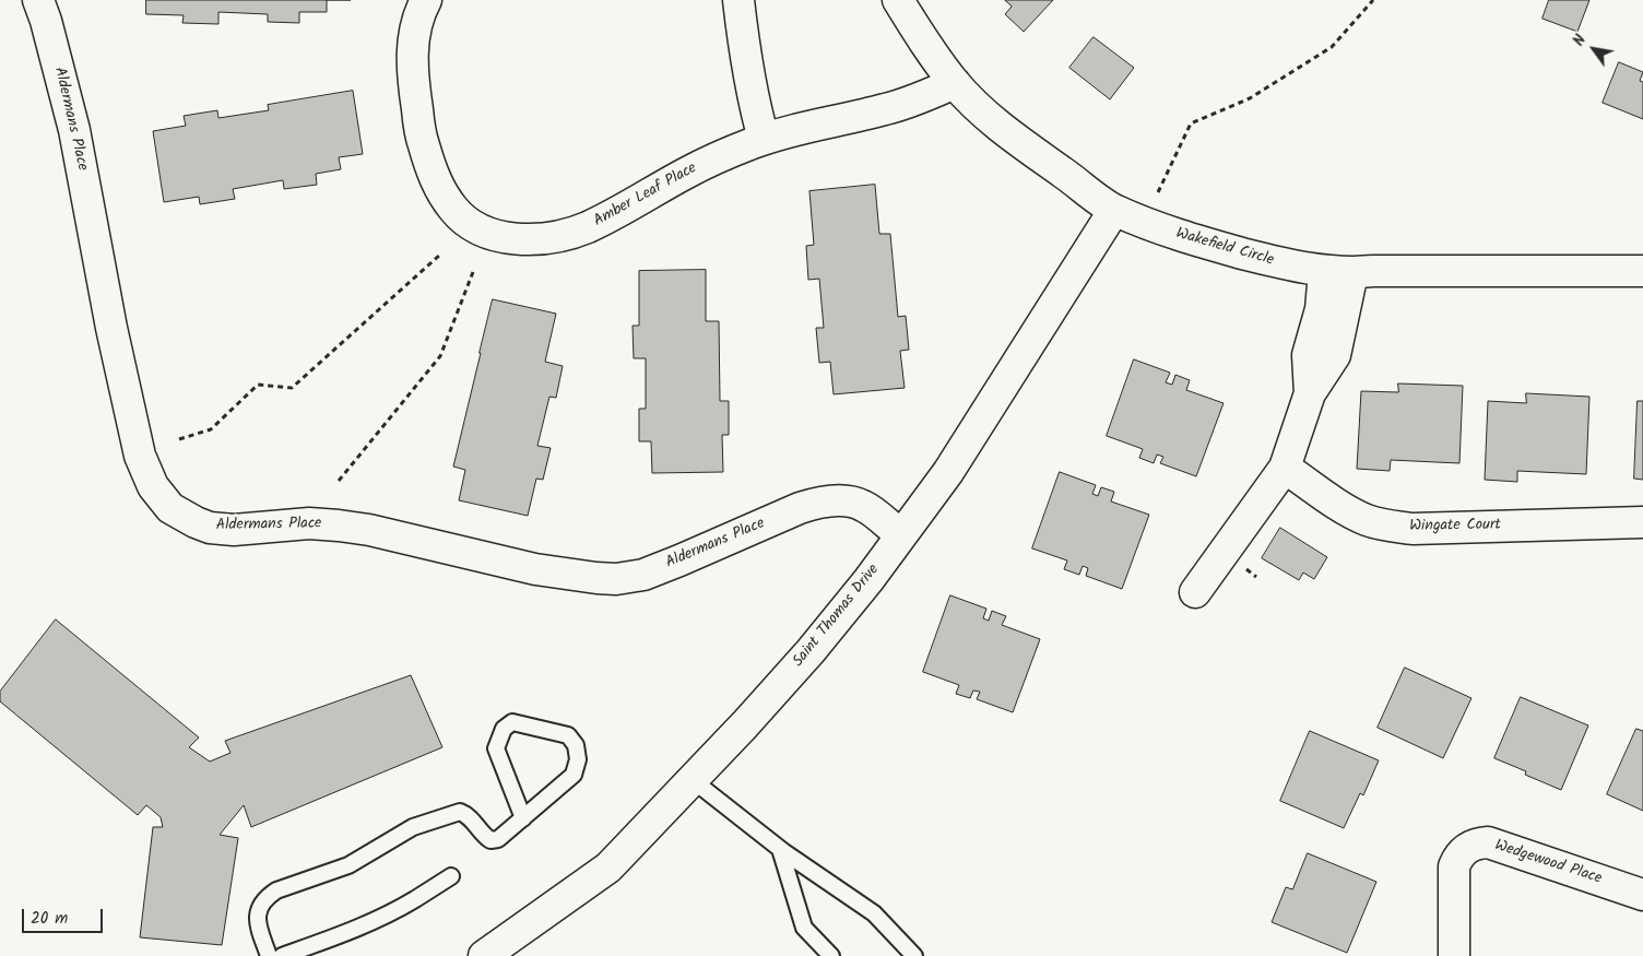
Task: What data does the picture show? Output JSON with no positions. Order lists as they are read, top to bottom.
{
  "streets": {
    "street": [
      "Aldermans Place",
      "Amber Leaf Place",
      "Wakefield Circle",
      "Wingate Court",
      "Saint Thomas Drive",
      "Wedgewood Place"
    ]
  },
  "crossings": [
    ["Aldermans Place", "Saint Thomas Drive"],
    ["Amber Leaf Place", "Wakefield Circle"],
    ["Wakefield Circle", "Saint Thomas Drive"]
  ],
  "scale_bar": "20 m",
  "north": "top left"
}
